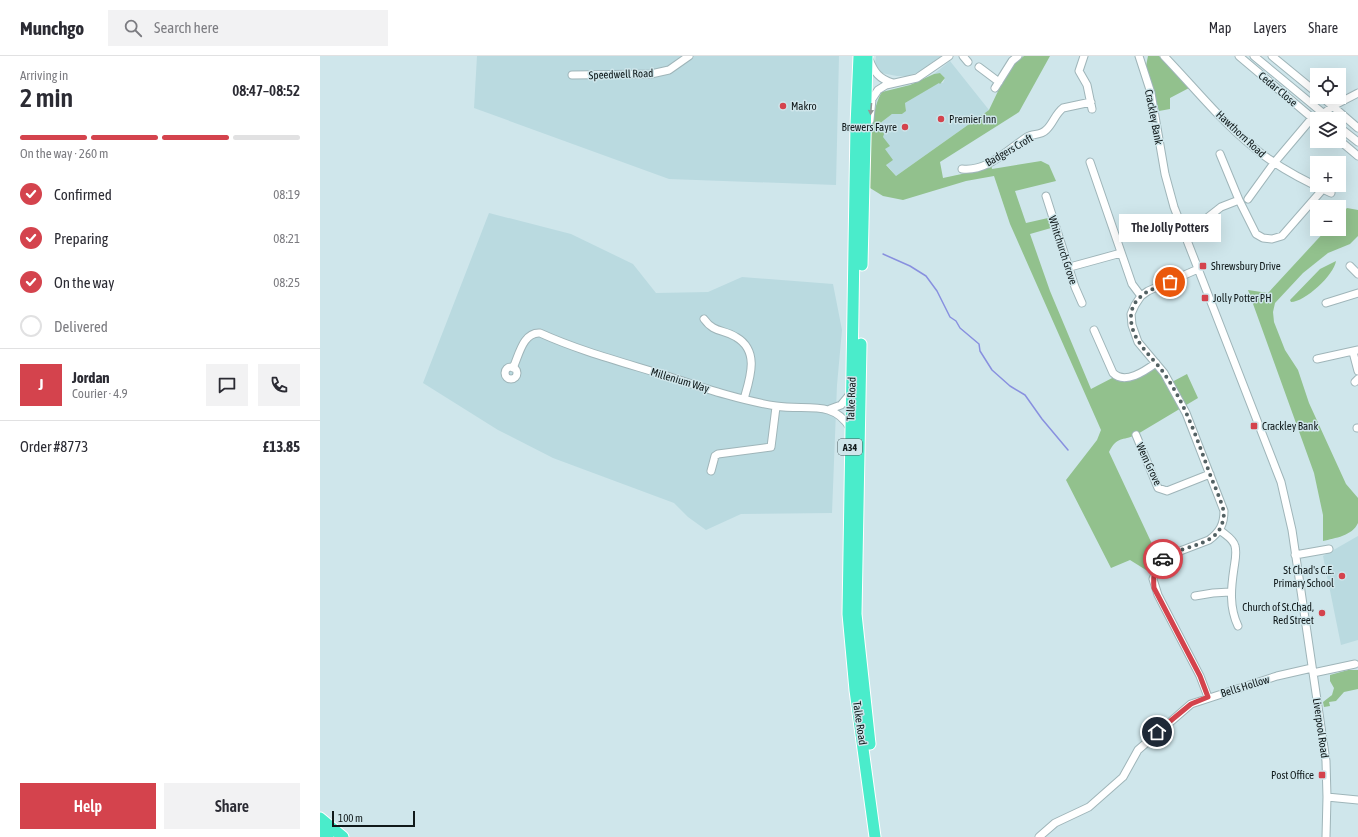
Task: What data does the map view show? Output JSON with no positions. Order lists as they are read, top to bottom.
{
  "streets": {
    "highway": ["Talke Road", "A34"],
    "street": [
      "Speedwell Road",
      "Cedar Close",
      "Crackley Bank",
      "Hawthorn Road",
      "Badgers Croft",
      "Whitchurch Grove",
      "Millenium Way",
      "Wem Grove",
      "Bells Hollow",
      "Liverpool Road"
    ]
  },
  "crossings": [
    ["Crackley Bank", "Bells Hollow"],
    ["Crackley Bank", "Liverpool Road"]
  ],
  "places": {
    "other": [
      "Makro",
      "Premier Inn",
      "Brewers Fayre",
      "The Jolly Potters",
      "St Chad's C.E. Primary School",
      "Church of St.Chad, Red Street"
    ],
    "transit": [
      "Shrewsbury Drive",
      "Jolly Potter PH",
      "Crackley Bank",
      "Post Office"
    ]
  },
  "scale_bar": "100 m",
  "page": {
    "header": "Munchgo",
    "search": "Search here",
    "nav": ["Map", "Layers", "Share"],
    "heading": ["2 min", "Arriving in", "08:47–08:52"],
    "panel": [
      "Jordan",
      "Courier · 4.9",
      "Order #8773",
      "£13.85"
    ],
    "map_buttons": ["+", "−"],
    "bar": "On the way · 260 m",
    "list": [
      ["Confirmed", "08:19"],
      ["Preparing", "08:21"],
      ["On the way", "08:25"],
      "Delivered"
    ],
    "bubble": "The Jolly Potters",
    "round": "J",
    "buttons": ["Help", "Share"],
    "scale": "100 m"
  }
}
